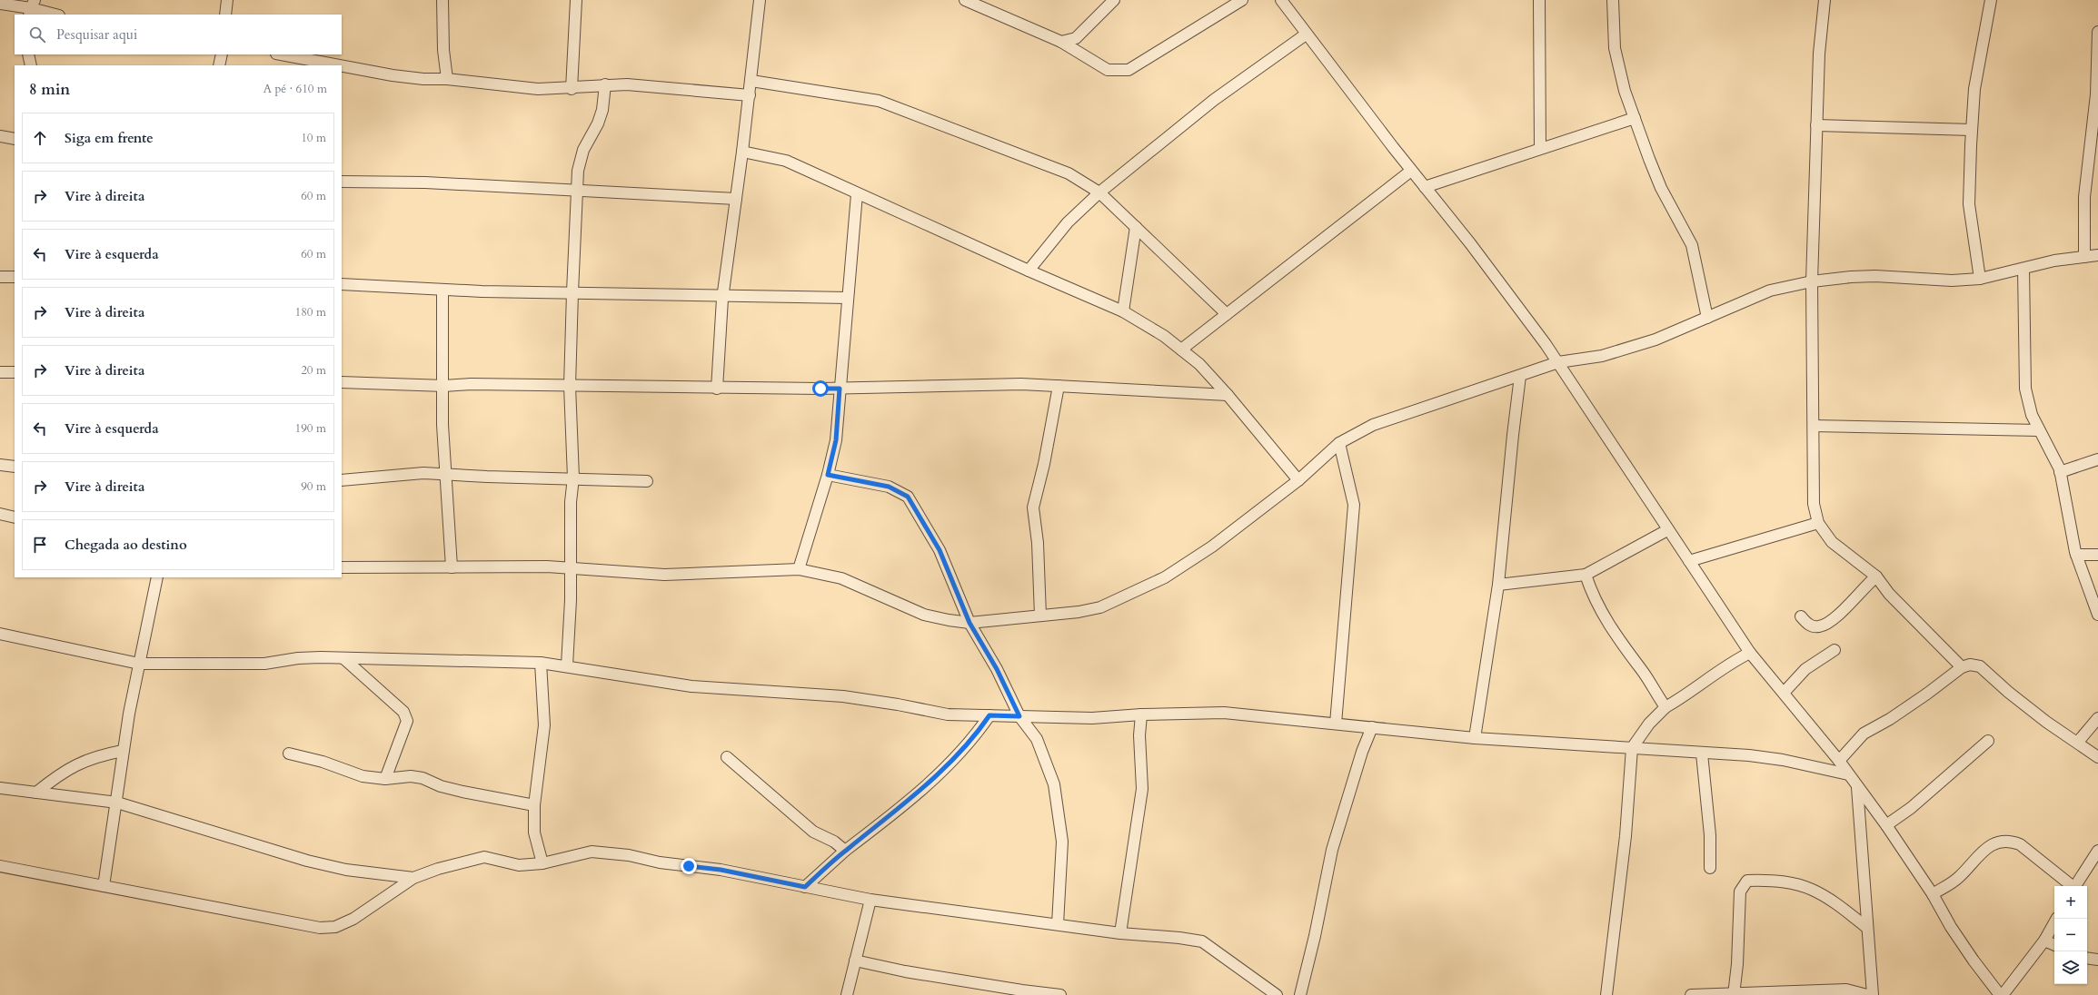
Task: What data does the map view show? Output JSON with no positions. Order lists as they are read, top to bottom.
{
  "page": {
    "search": "Pesquisar aqui",
    "heading": ["8 min", "A pé · 610 m"],
    "list": [
      ["Siga em frente", "10 m"],
      ["Vire à direita", "60 m"],
      ["Vire à esquerda", "60 m"],
      ["Vire à direita", "180 m"],
      ["Vire à direita", "20 m"],
      ["Vire à esquerda", "190 m"],
      ["Vire à direita", "90 m"],
      "Chegada ao destino"
    ],
    "map_buttons": ["+", "−"]
  }
}
